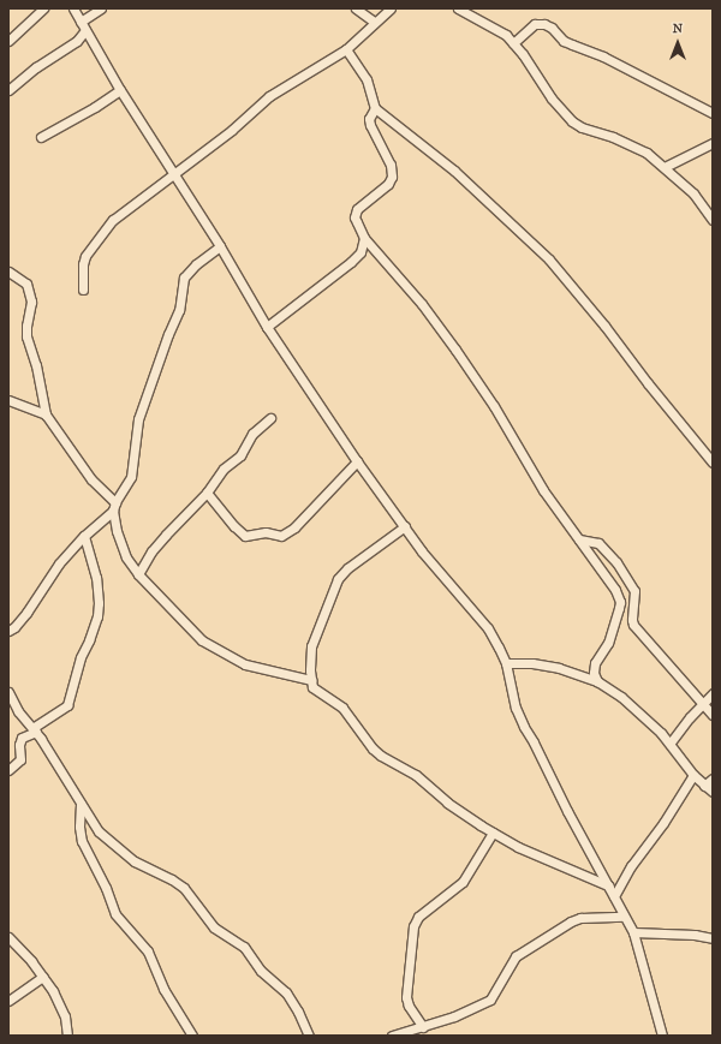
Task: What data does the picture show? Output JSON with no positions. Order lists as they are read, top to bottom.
{
  "north": "top"
}
